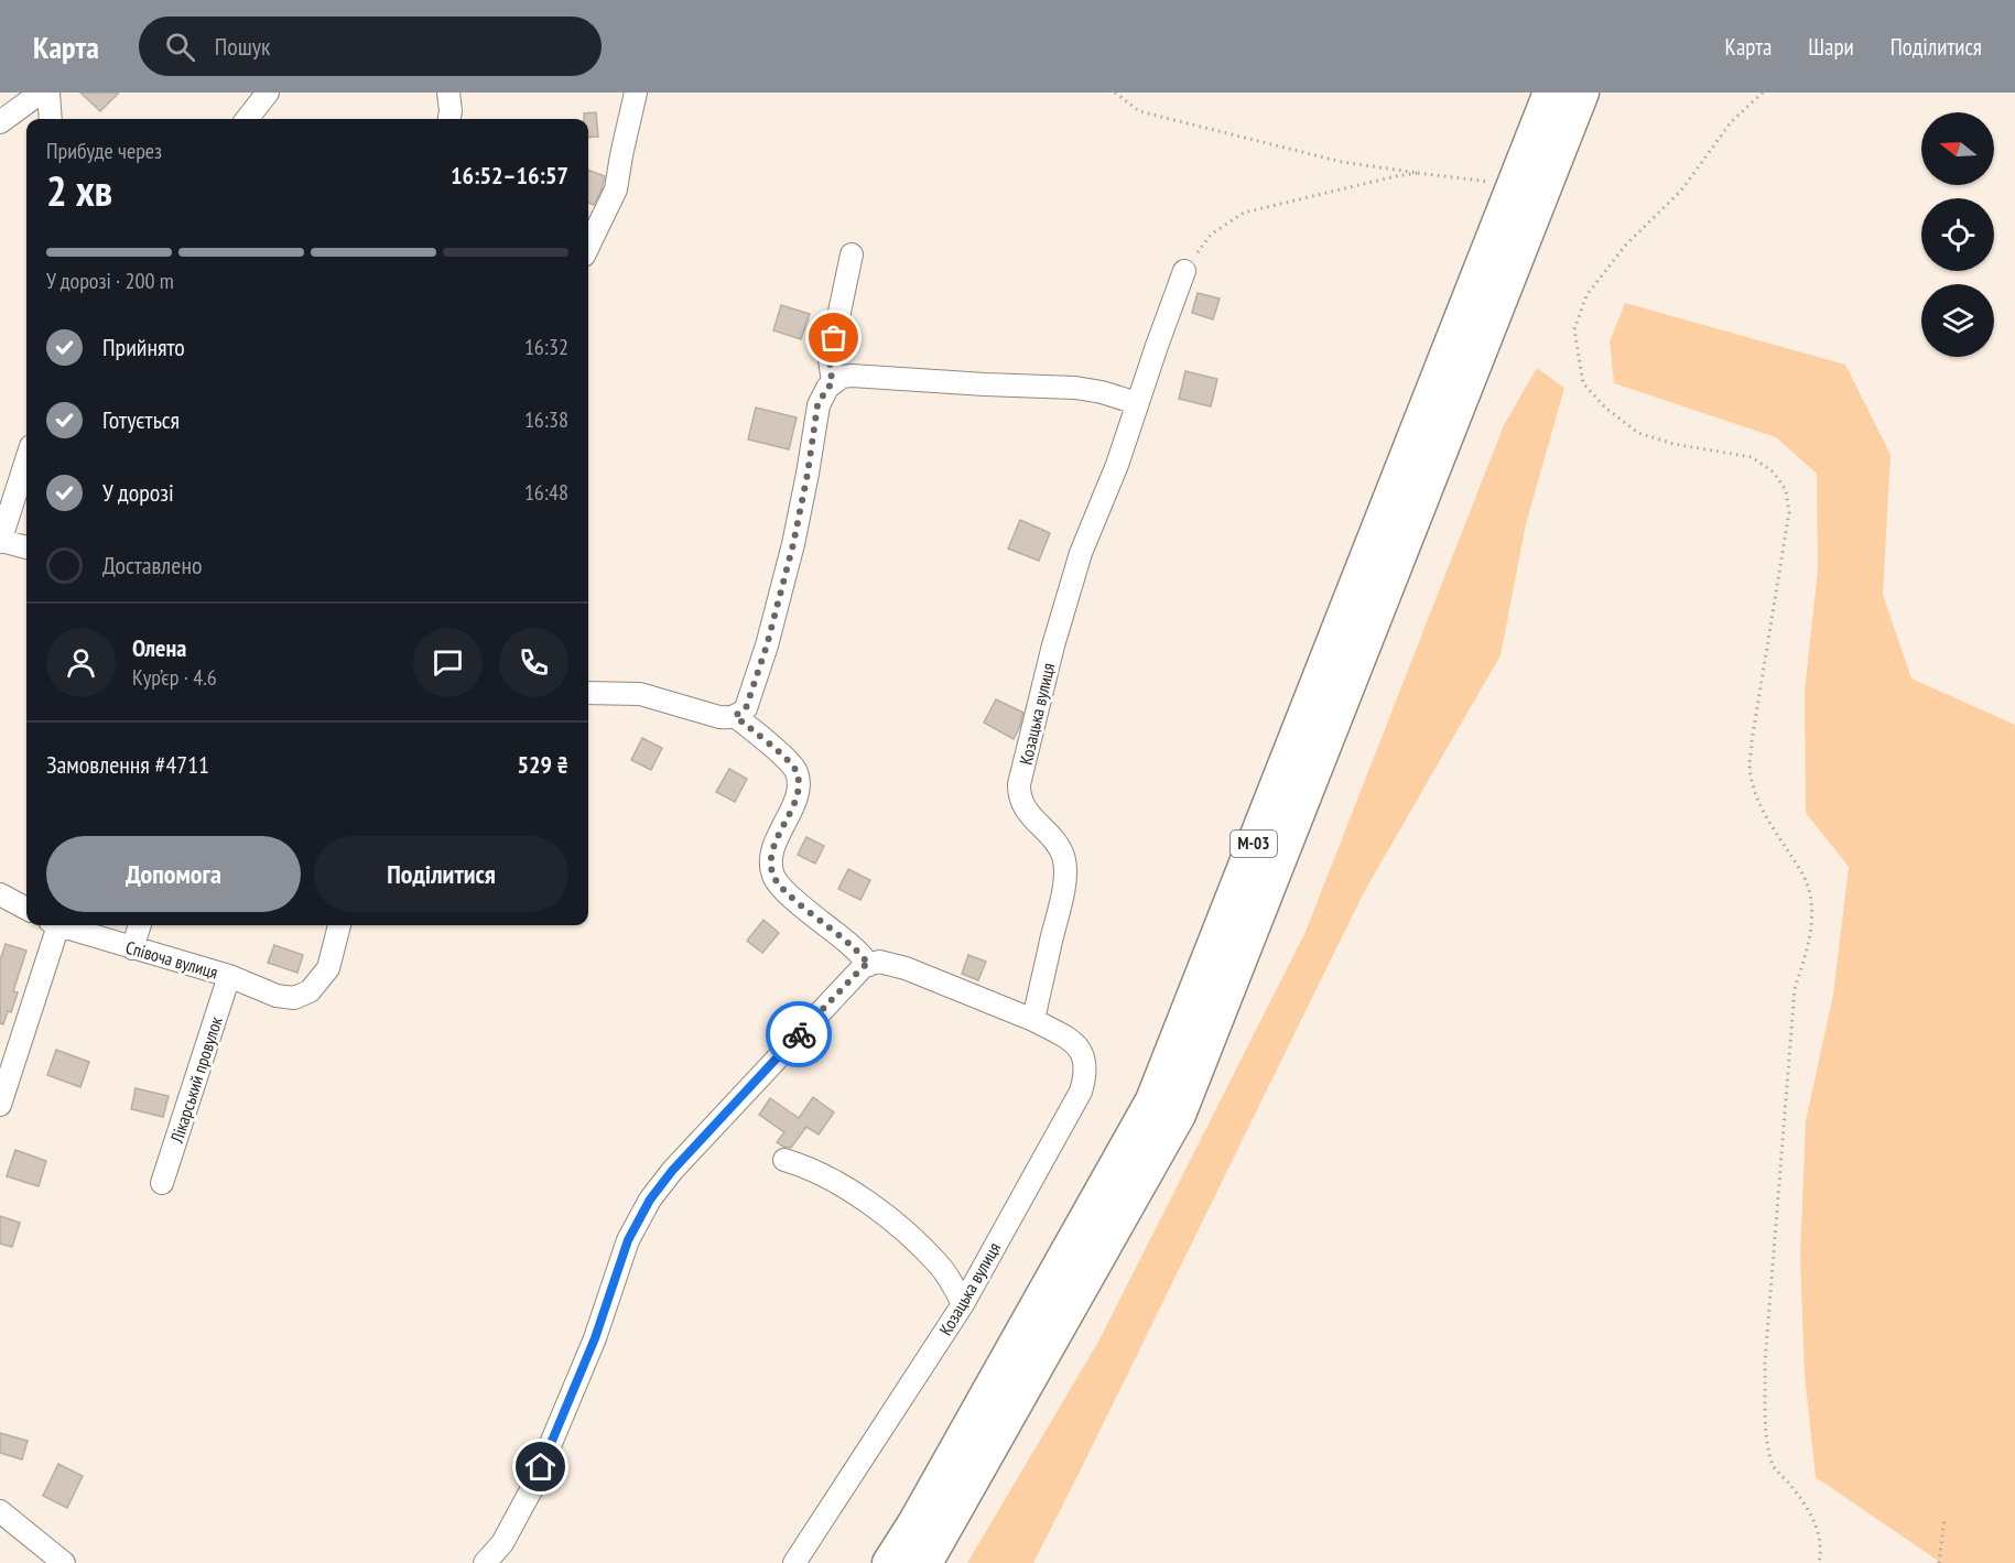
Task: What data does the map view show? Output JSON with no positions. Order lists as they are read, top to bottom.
{
  "streets": {
    "highway": ["М-03"],
    "street": ["Козацька вулиця", "Співоча вулиця", "Лікарський провулок"]
  },
  "crossings": [
    ["Співоча вулиця", "Лікарський провулок"]
  ],
  "north": "left",
  "page": {
    "header": "Карта",
    "search": "Пошук",
    "nav": ["Карта", "Шари", "Поділитися"],
    "heading": ["2 хв", "Прибуде через", "16:52–16:57"],
    "panel": [
      "Олена",
      "Кур’єр · 4.6",
      "Замовлення #4711",
      "529 ₴"
    ],
    "bar": "У дорозі · 200 m",
    "list": [
      ["Прийнято", "16:32"],
      ["Готується", "16:38"],
      ["У дорозі", "16:48"],
      "Доставлено"
    ],
    "buttons": ["Допомога", "Поділитися"]
  }
}
